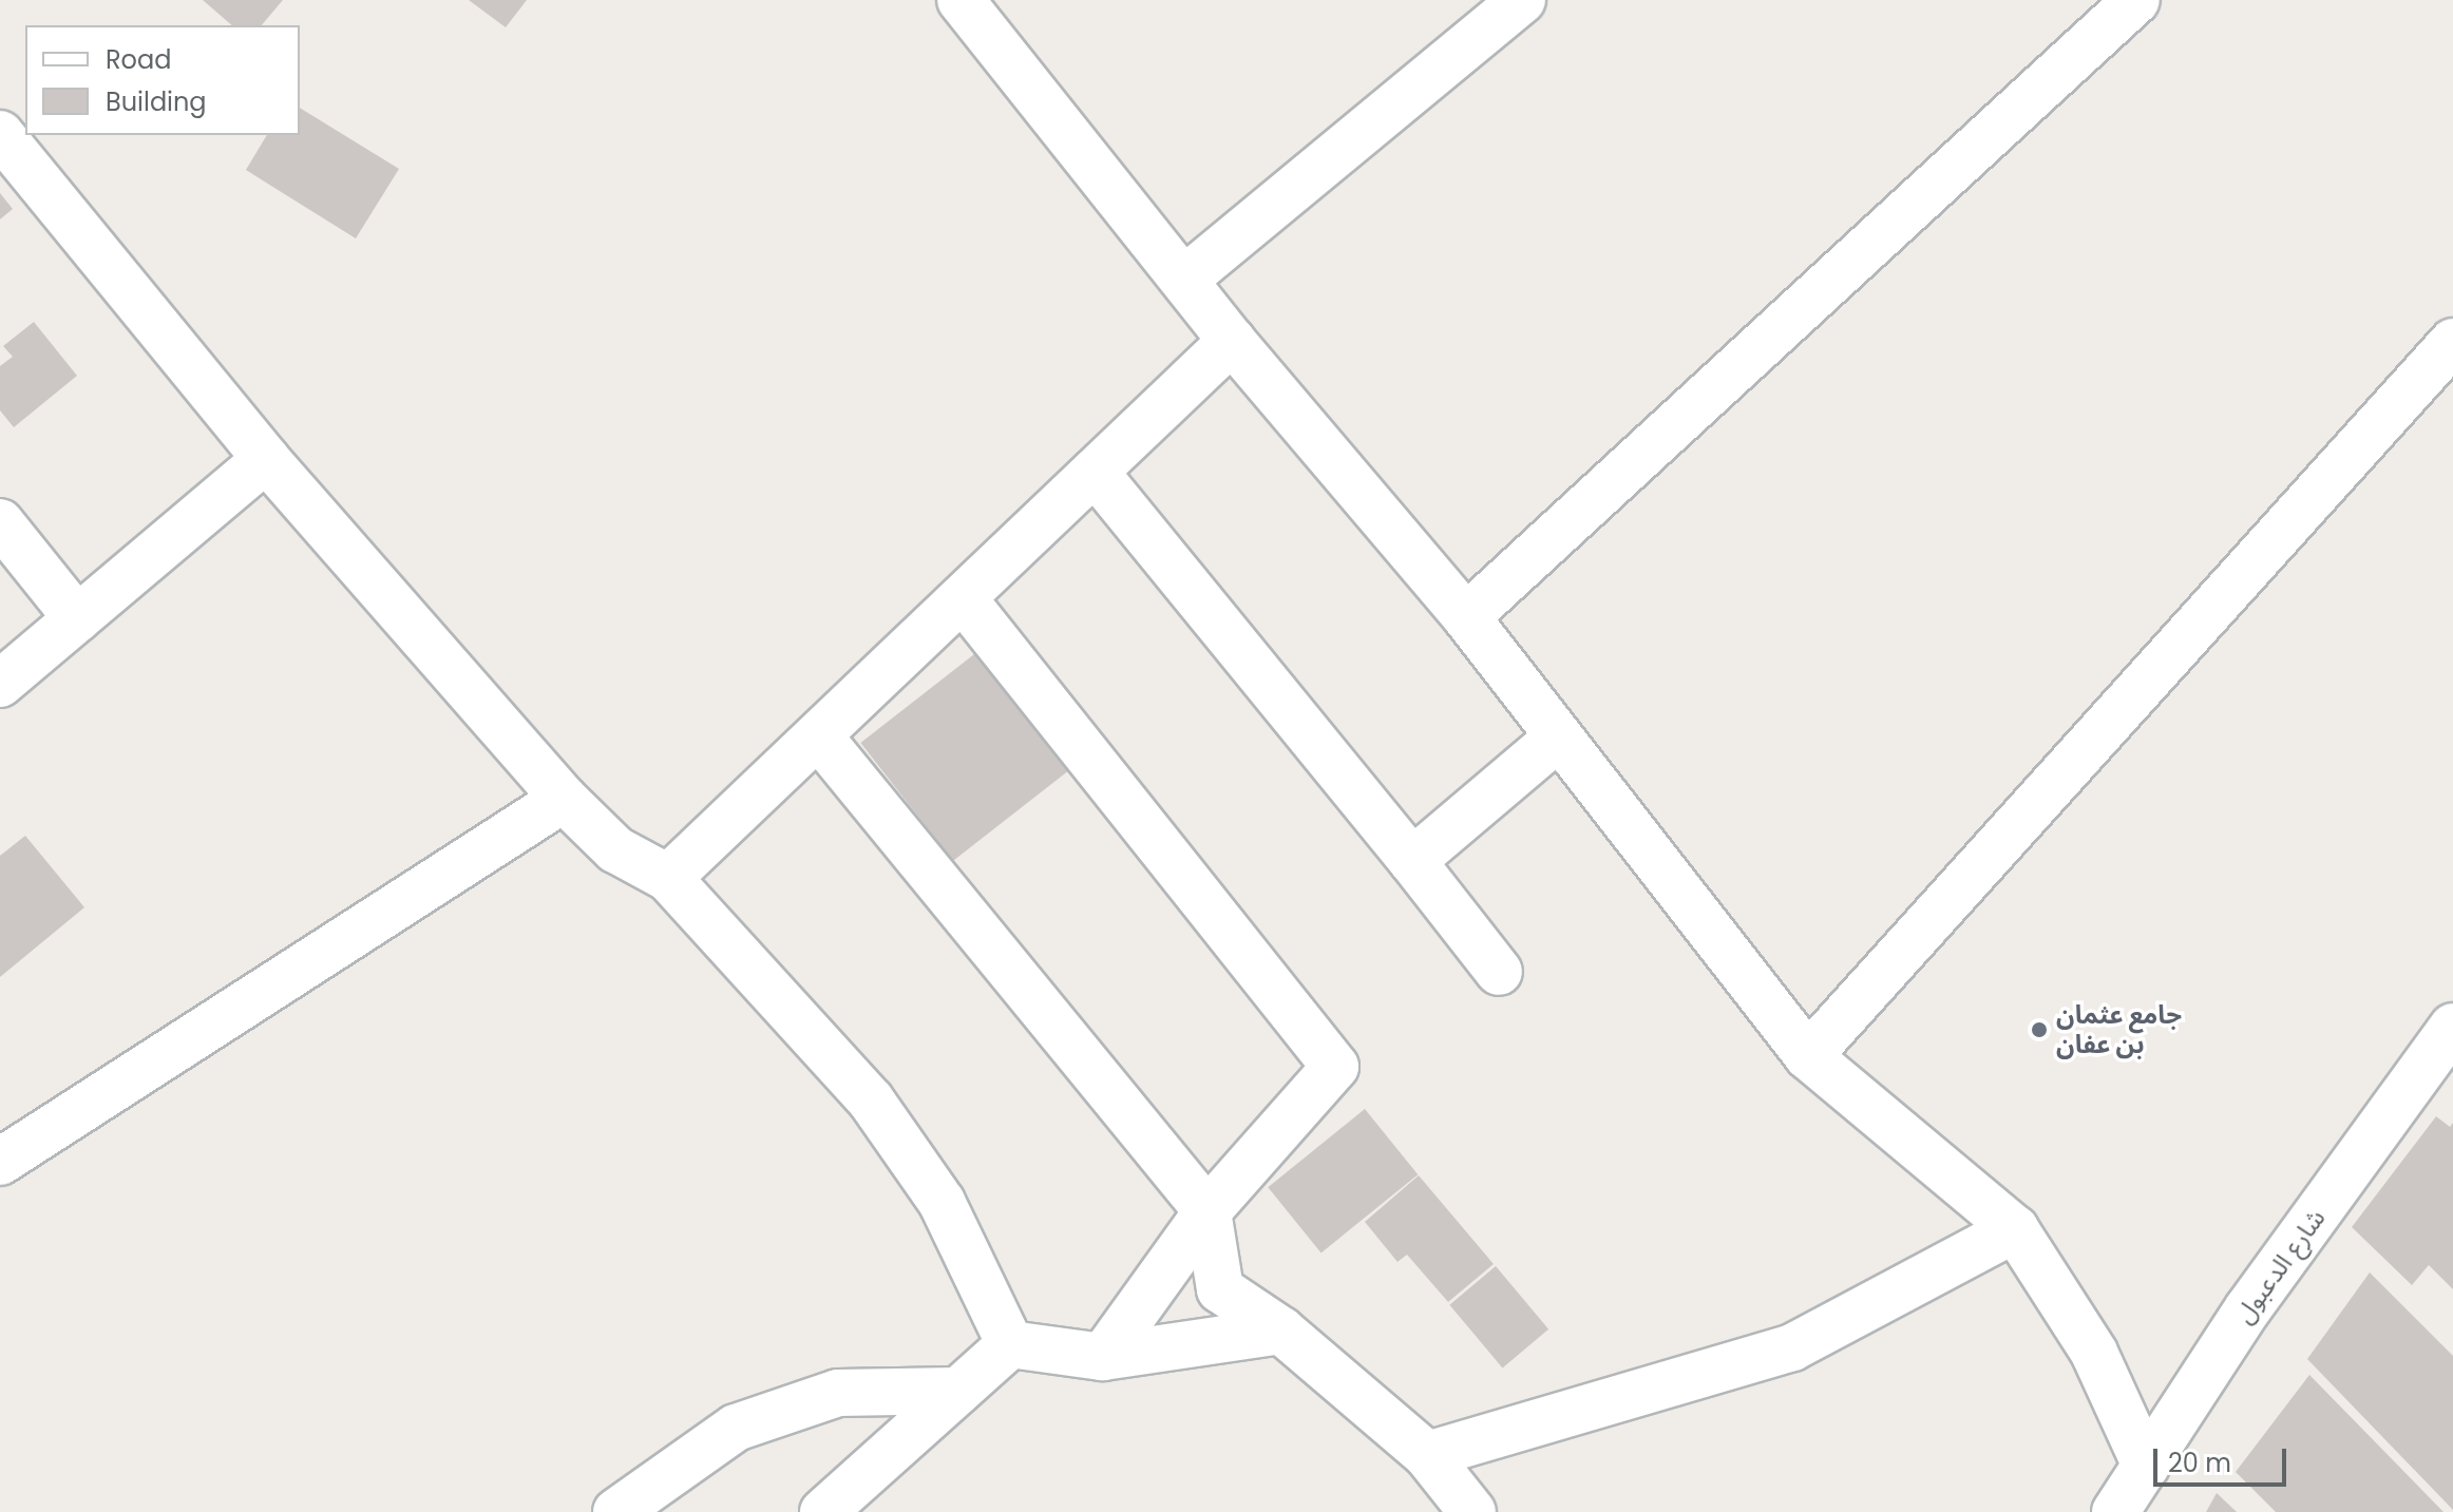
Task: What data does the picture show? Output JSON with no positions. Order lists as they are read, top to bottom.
{
  "streets": {
    "street": ["شارع الدعبول"]
  },
  "places": ["جامع عثمان بن عفان"],
  "legend": ["Road", "Building"],
  "scale_bar": "20 m"
}
